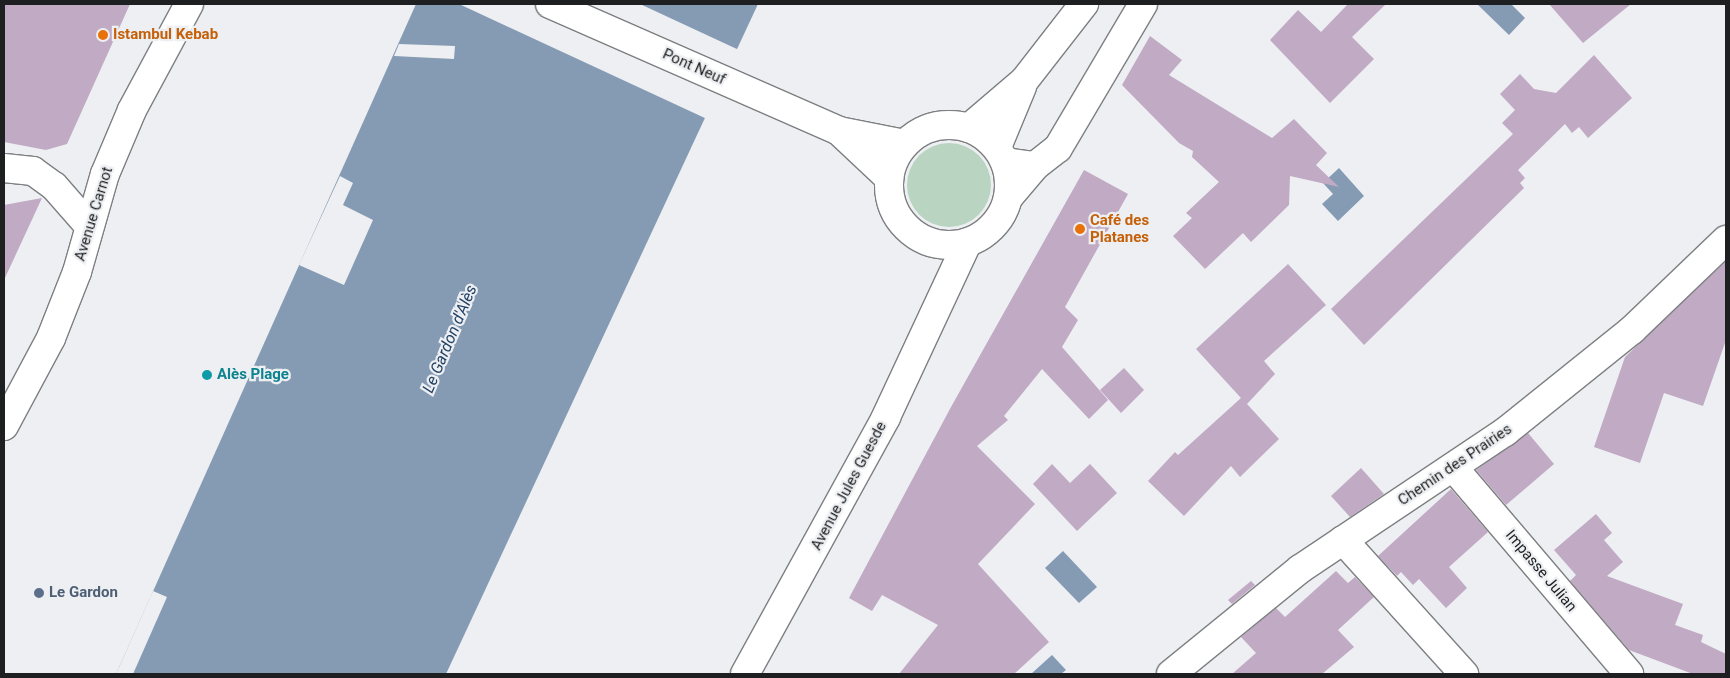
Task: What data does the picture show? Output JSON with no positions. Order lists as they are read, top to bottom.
{
  "streets": {
    "main road": [
      "Pont Neuf",
      "Avenue Carnot",
      "Chemin des Prairies",
      "Avenue Jules Guesde",
      "Impasse Julian"
    ]
  },
  "crossings": [
    ["Pont Neuf", "Avenue Jules Guesde"],
    ["Chemin des Prairies", "Impasse Julian"]
  ],
  "water": ["Le Gardon d'Alès"],
  "places": [
    "Istambul Kebab",
    "Café des Platanes",
    "Alès Plage",
    "Le Gardon"
  ]
}
